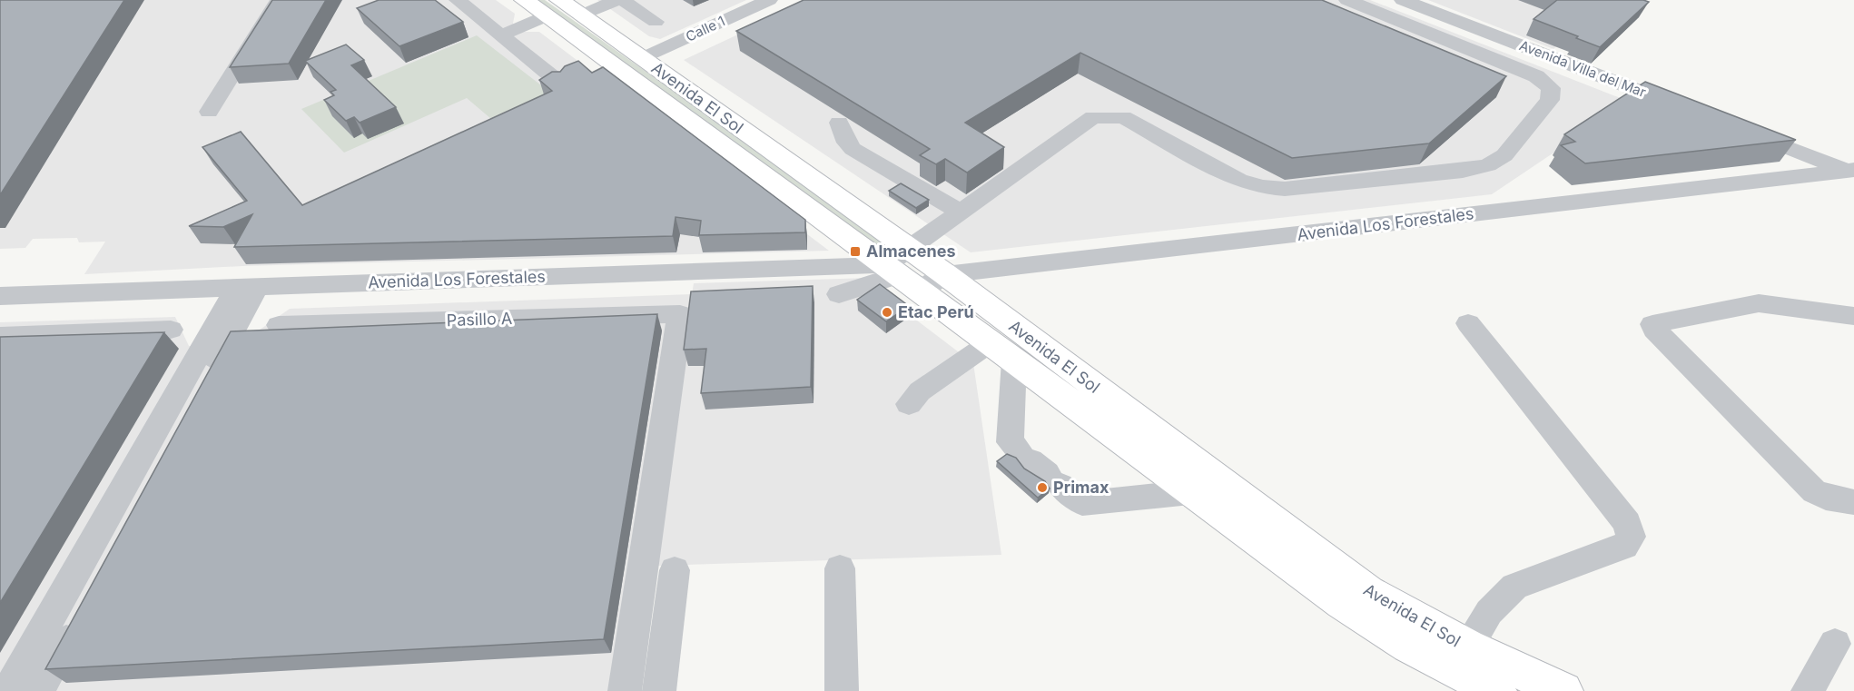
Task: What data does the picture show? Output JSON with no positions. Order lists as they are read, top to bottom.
{
  "streets": {
    "main road": ["Avenida El Sol"],
    "street": [
      "Calle 1",
      "Avenida Villa del Mar",
      "Avenida Los Forestales",
      "Pasillo A"
    ]
  },
  "crossings": [
    ["Calle 1", "Avenida El Sol"],
    ["Avenida El Sol", "Avenida Los Forestales"]
  ],
  "places": {
    "transit": ["Almacenes"],
    "other": ["Etac Perú", "Primax"]
  }
}
